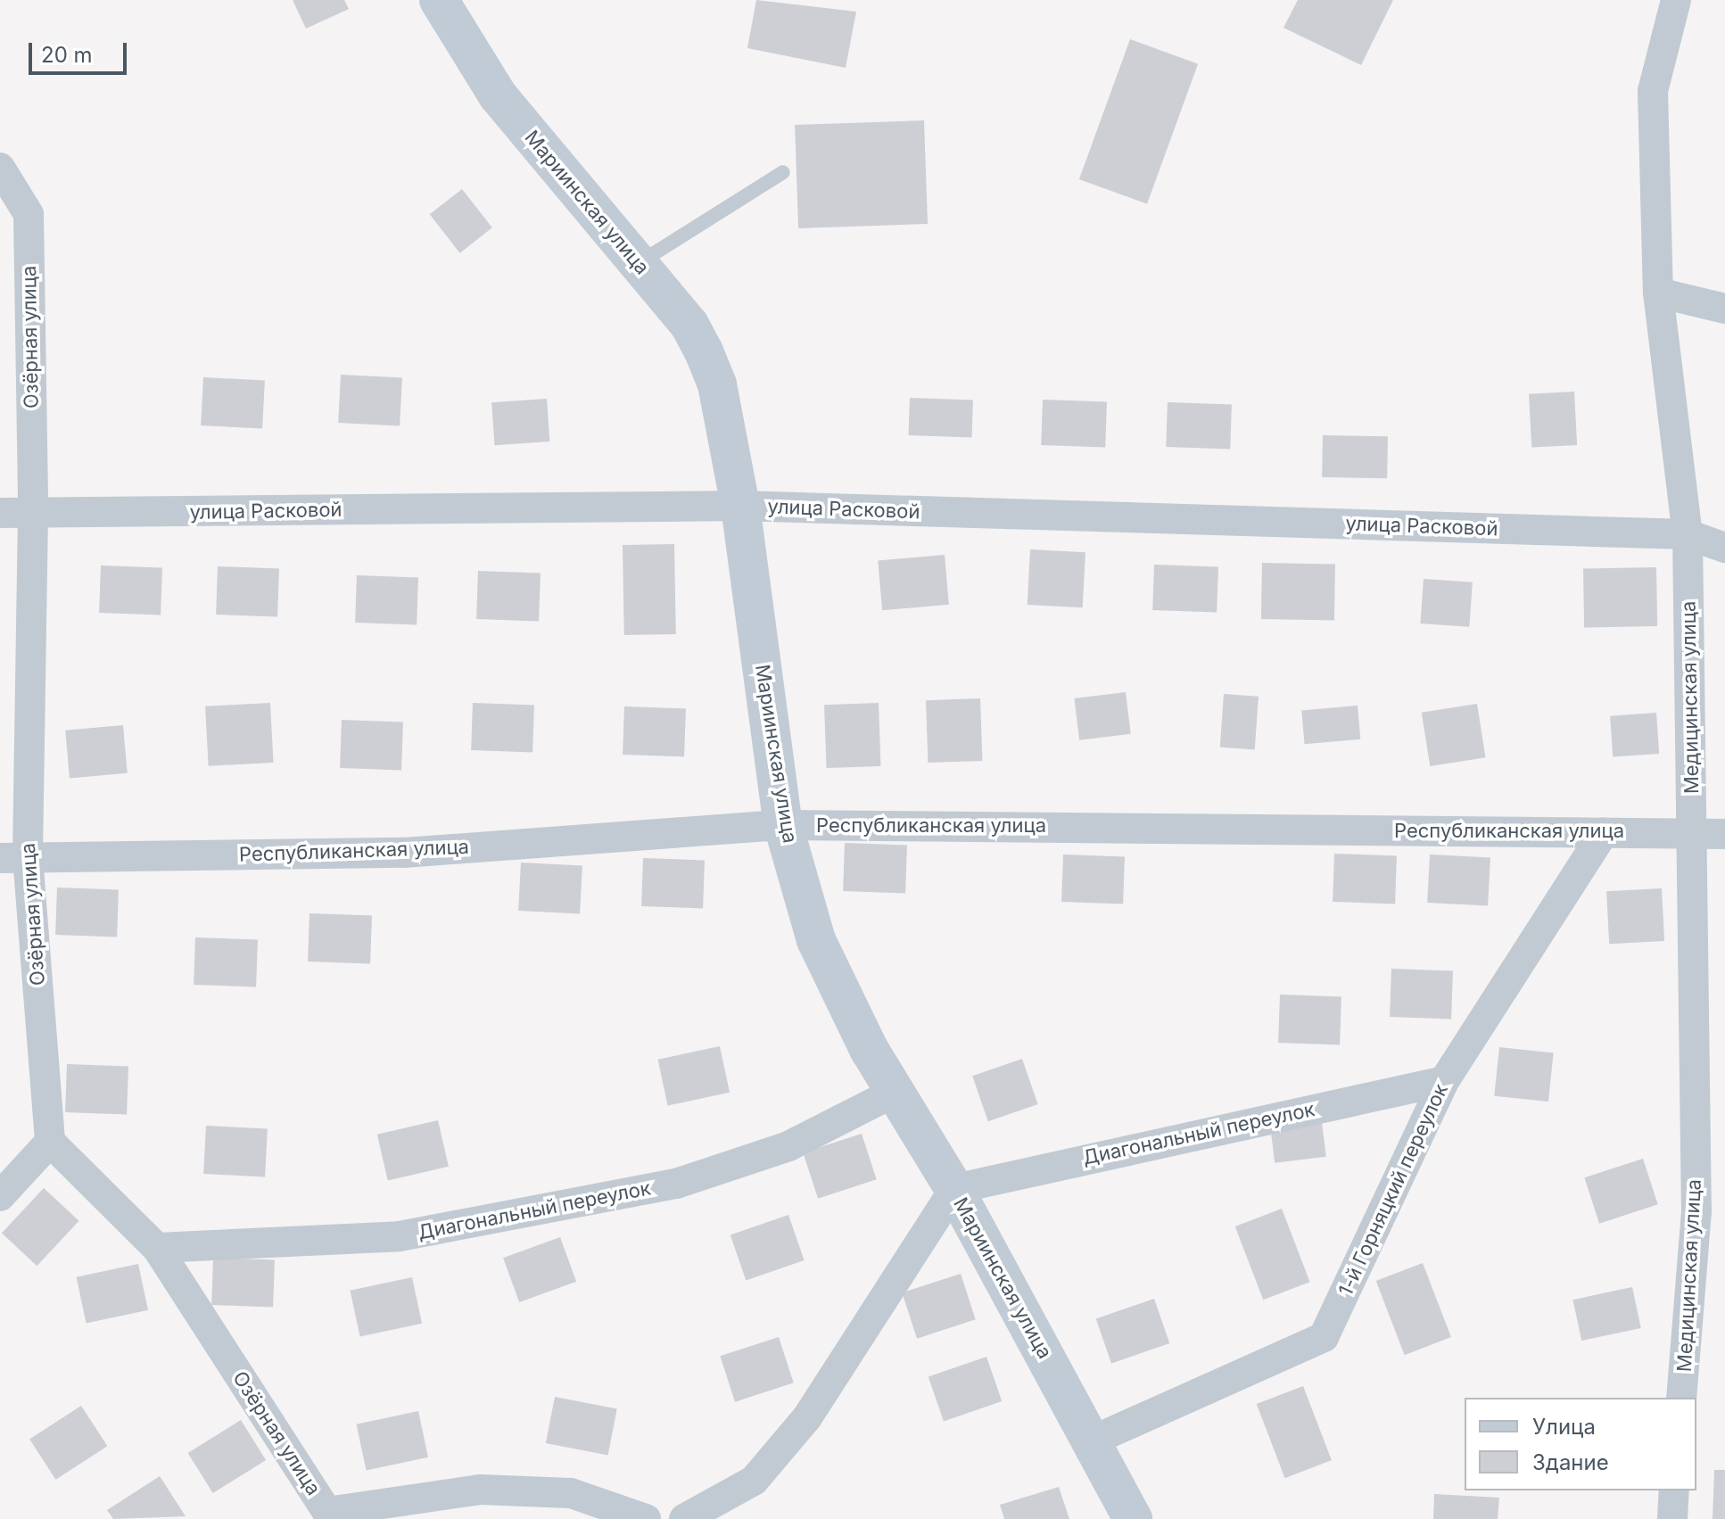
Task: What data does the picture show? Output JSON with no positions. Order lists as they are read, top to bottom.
{
  "streets": {
    "main road": ["Мариинская улица"],
    "street": [
      "Озёрная улица",
      "улица Расковой",
      "Медицинская улица",
      "Республиканская улица",
      "Диагональный переулок",
      "1-й Горняцкий переулок"
    ]
  },
  "crossings": [
    ["Мариинская улица", "улица Расковой"],
    ["Мариинская улица", "Республиканская улица"],
    ["Мариинская улица", "Диагональный переулок"],
    ["Мариинская улица", "1-й Горняцкий переулок"],
    ["Озёрная улица", "улица Расковой"],
    ["Озёрная улица", "Республиканская улица"],
    ["Озёрная улица", "Диагональный переулок"],
    ["улица Расковой", "Медицинская улица"],
    ["Медицинская улица", "Республиканская улица"],
    ["Республиканская улица", "1-й Горняцкий переулок"],
    ["Диагональный переулок", "1-й Горняцкий переулок"]
  ],
  "legend": ["Улица", "Здание"],
  "scale_bar": "20 m"
}
